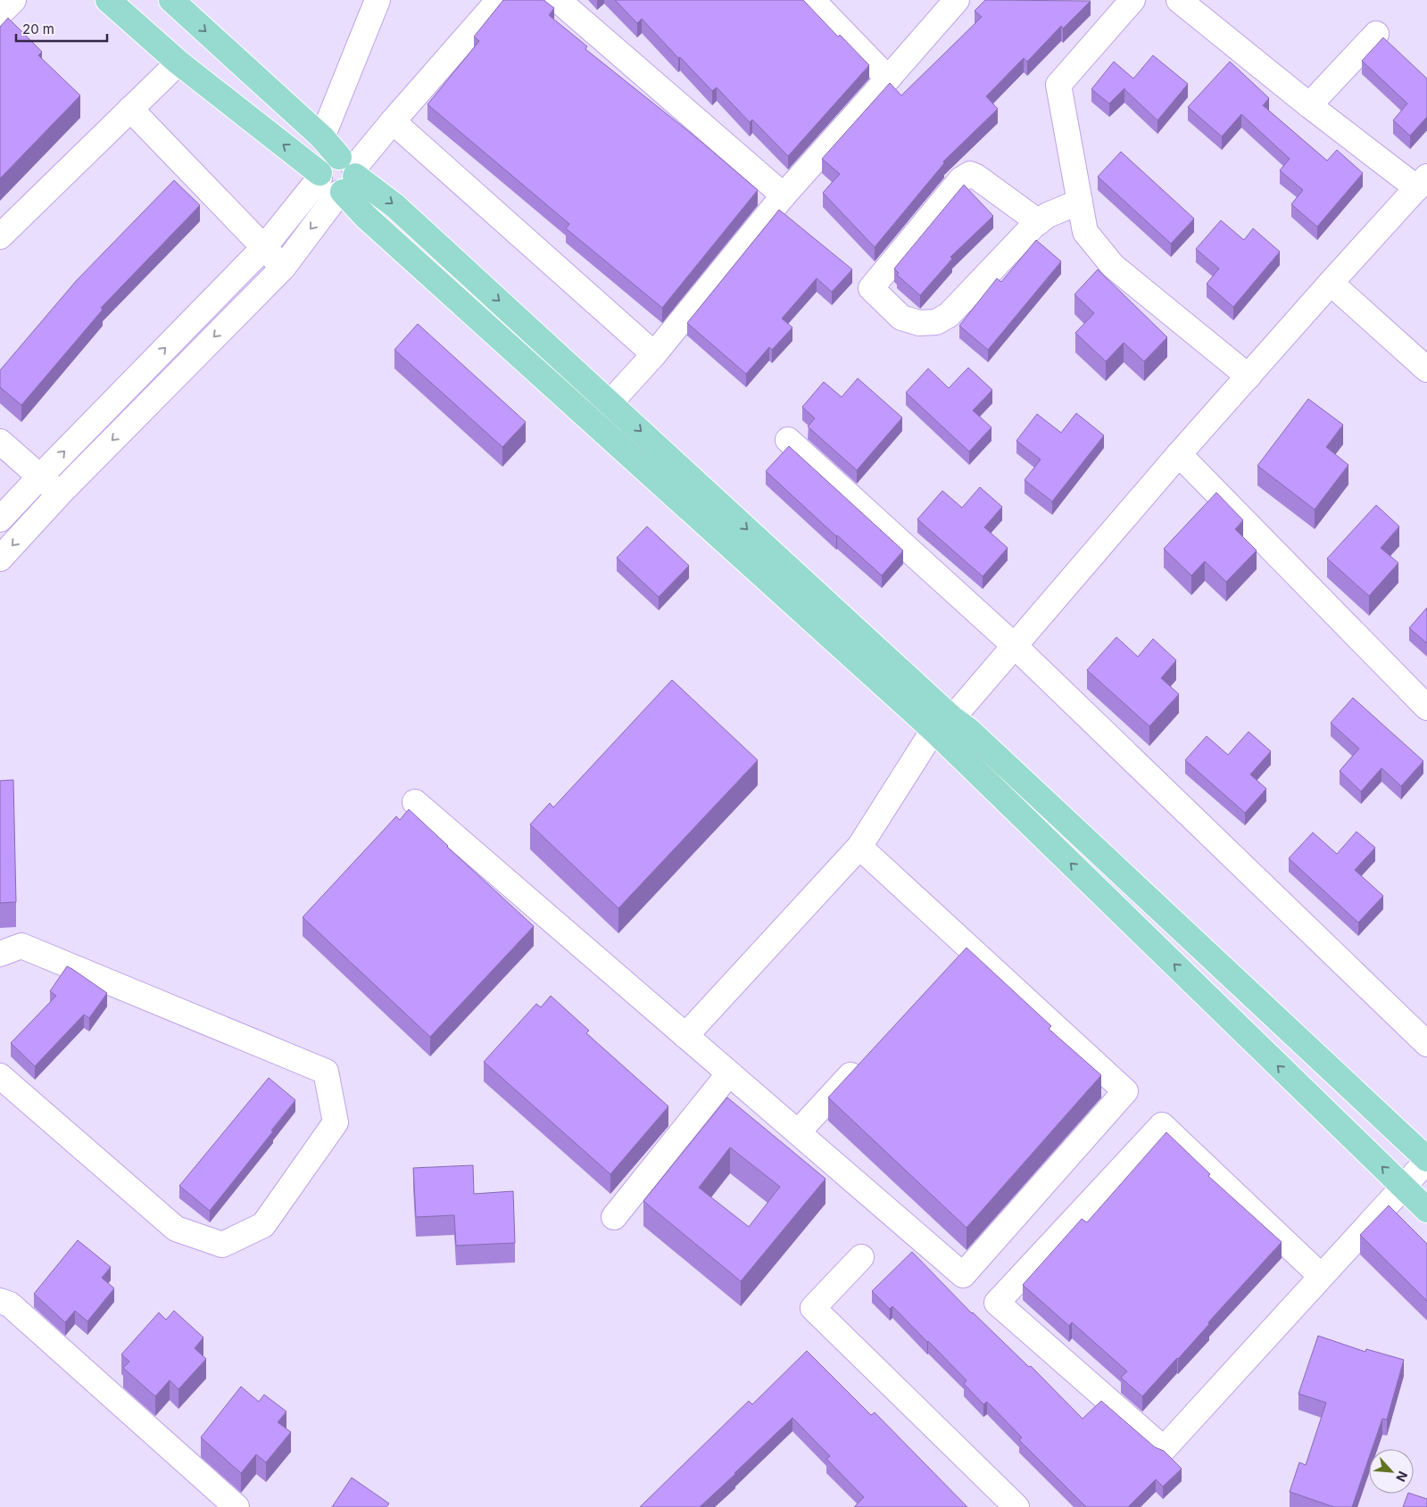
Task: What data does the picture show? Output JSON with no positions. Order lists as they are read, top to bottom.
{
  "scale_bar": "20 m",
  "north": "bottom right"
}
